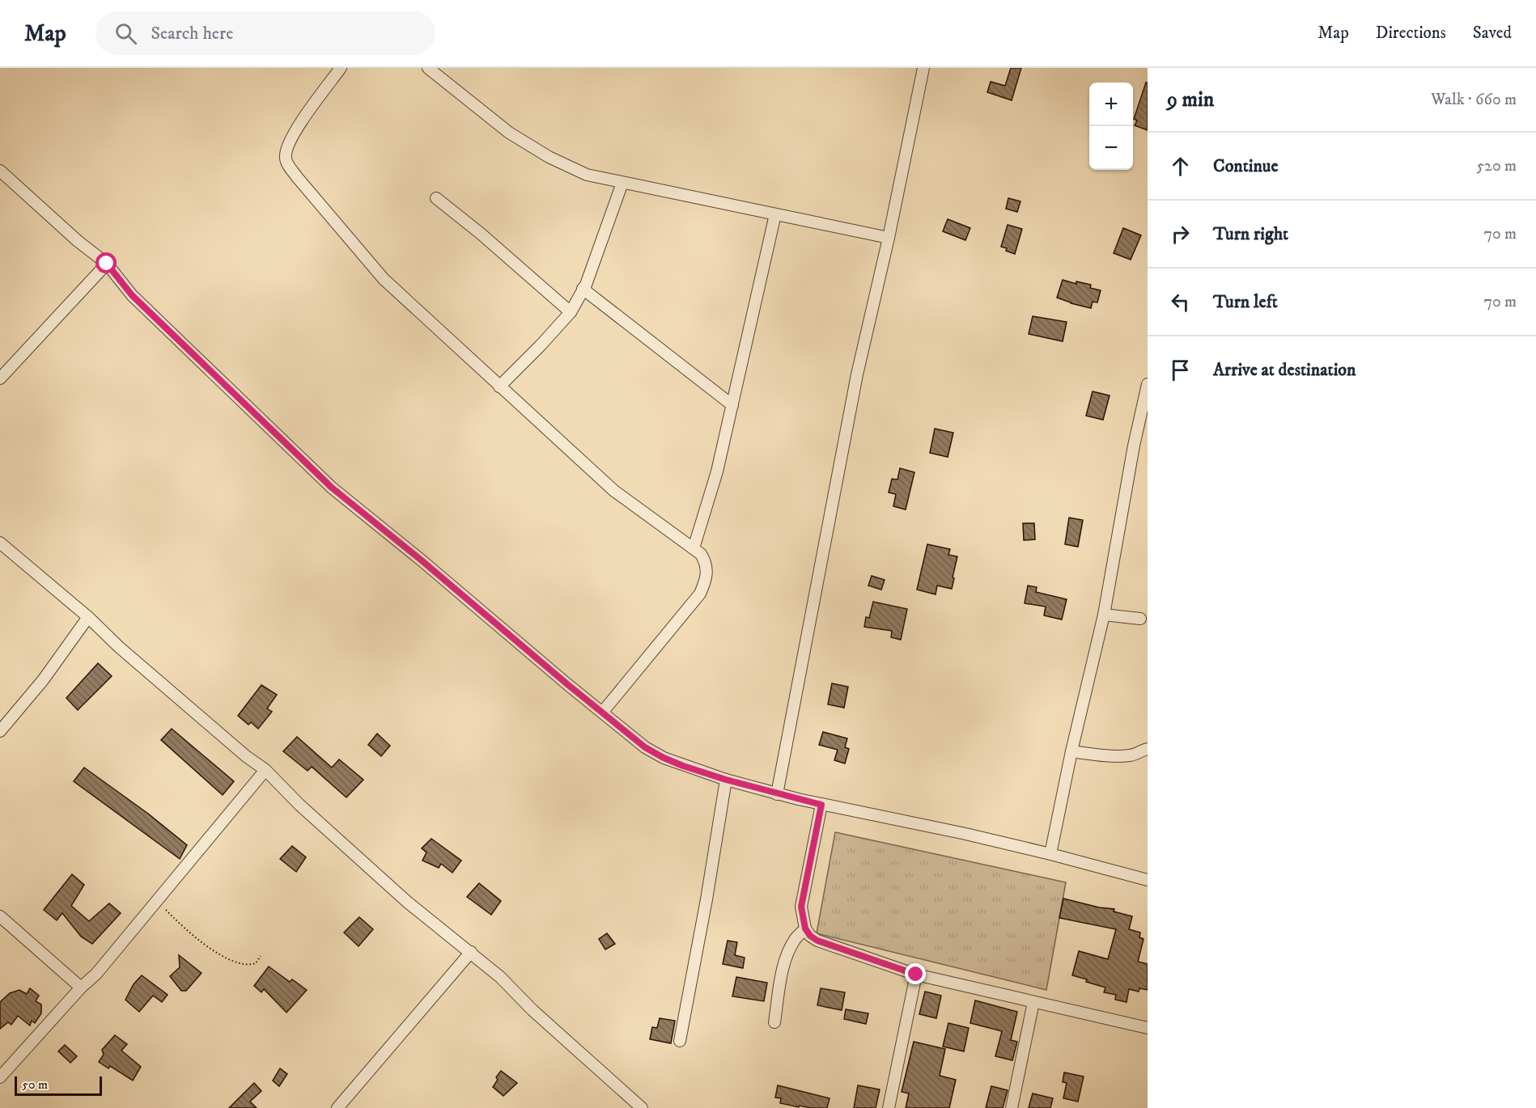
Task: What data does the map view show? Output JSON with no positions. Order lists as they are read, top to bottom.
{
  "scale_bar": "50 m",
  "page": {
    "header": "Map",
    "search": "Search here",
    "nav": ["Map", "Directions", "Saved"],
    "heading": ["9 min", "Walk · 660 m"],
    "map_buttons": ["+", "−"],
    "list": [
      ["Continue", "520 m"],
      ["Turn right", "70 m"],
      ["Turn left", "70 m"],
      "Arrive at destination"
    ],
    "scale": "50 m"
  }
}
